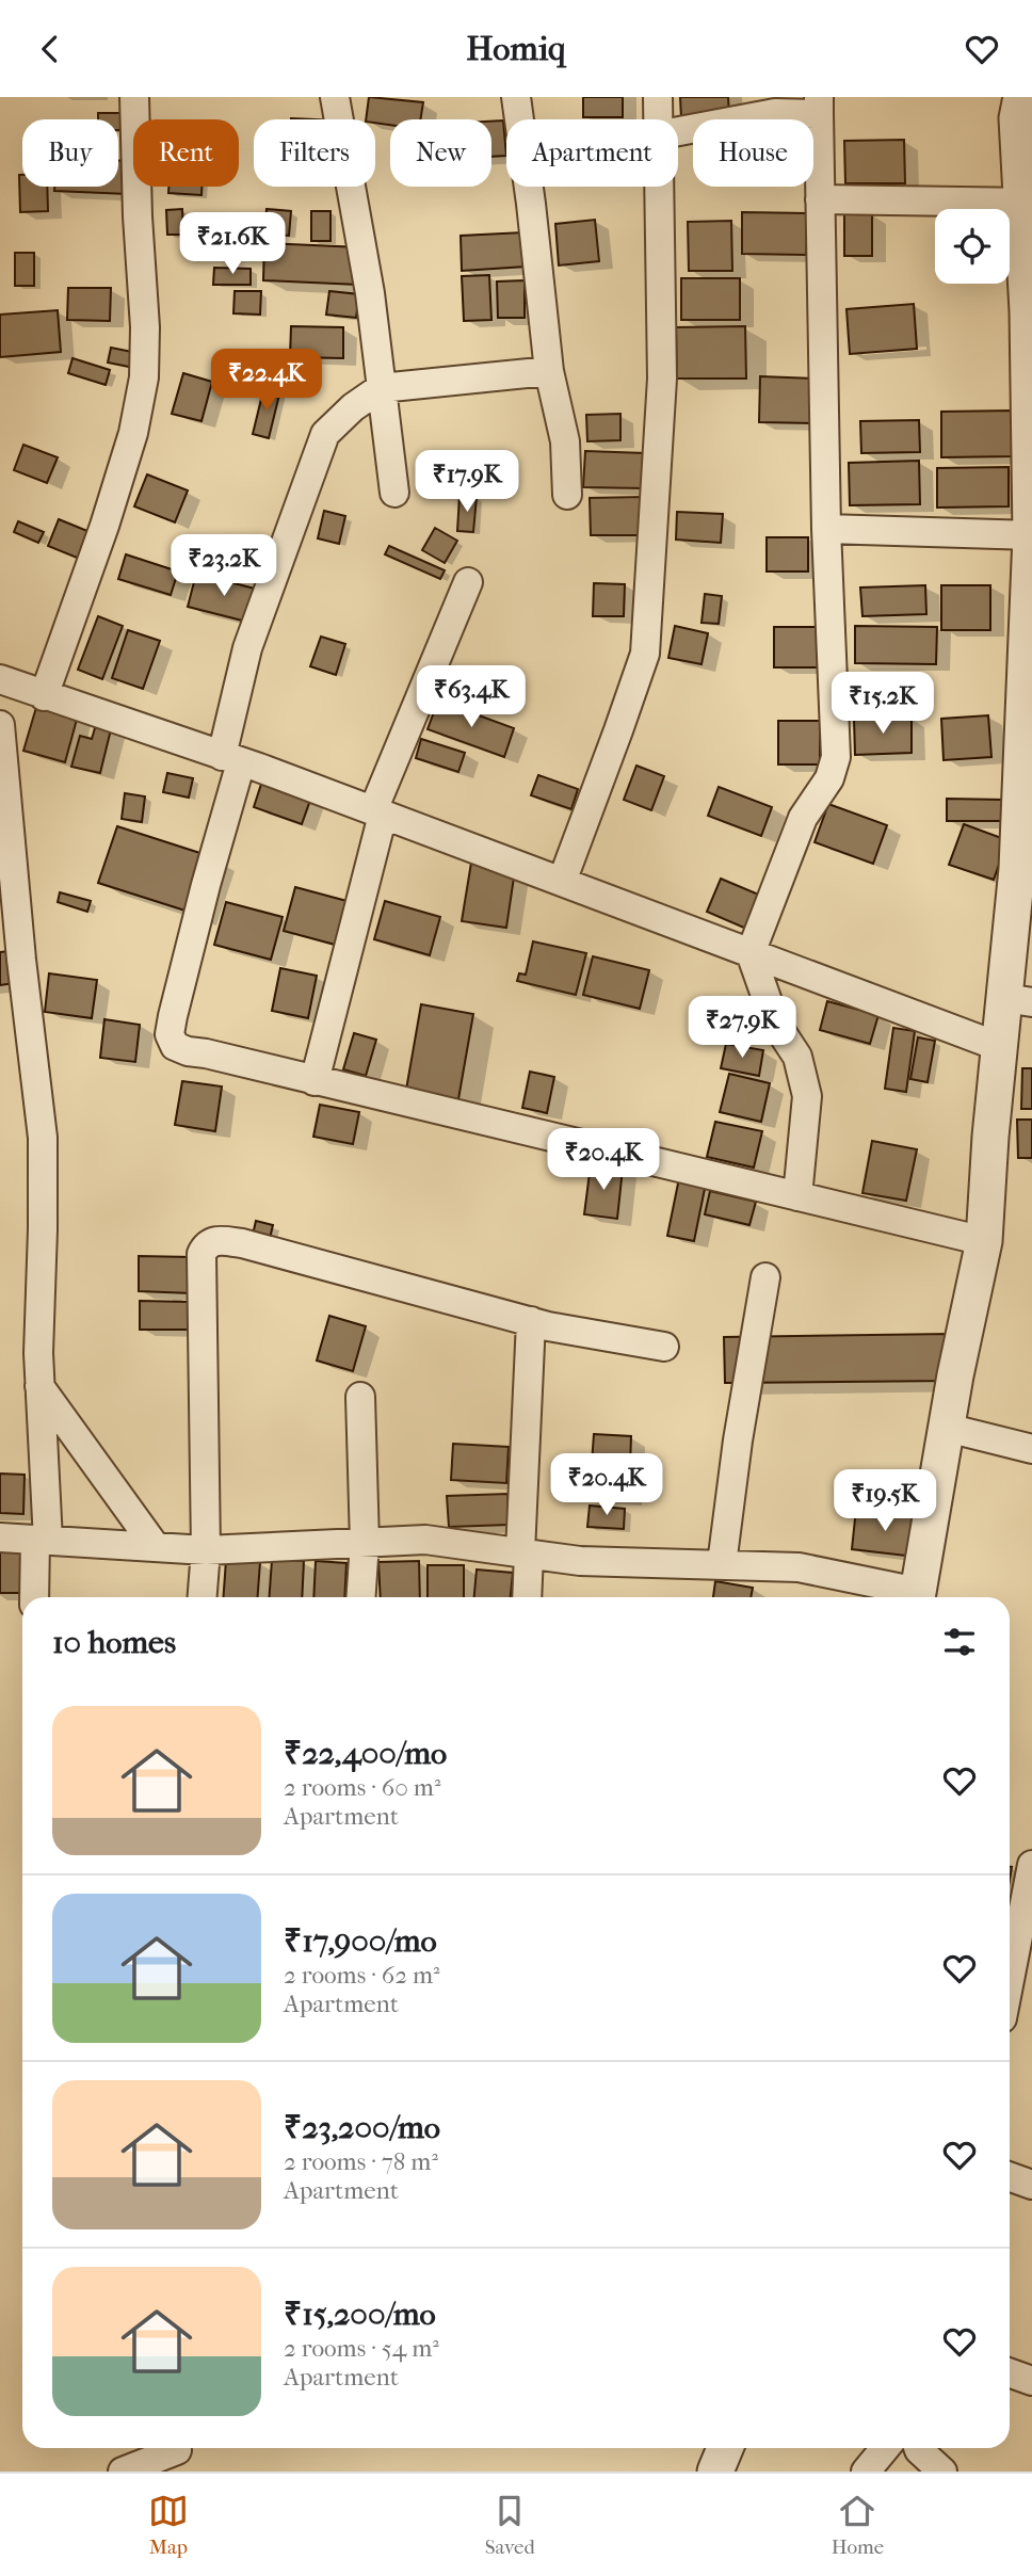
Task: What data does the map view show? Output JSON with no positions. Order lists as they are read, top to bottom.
{
  "page": {
    "header": "Homiq",
    "chip": [
      "Buy",
      "Rent",
      "Filters",
      "New",
      "Apartment",
      "House"
    ],
    "price": [
      "₹21.6K",
      "₹22.4K",
      "₹17.9K",
      "₹23.2K",
      "₹63.4K",
      "₹15.2K",
      "₹27.9K",
      "₹20.4K",
      "₹20.4K",
      "₹19.5K"
    ],
    "heading": "10 homes",
    "list": [
      {
        "name": "₹22,400/mo",
        "note": "2 rooms · 60 m² · Apartment"
      },
      {
        "name": "₹17,900/mo",
        "note": "2 rooms · 62 m² · Apartment"
      },
      {
        "name": "₹23,200/mo",
        "note": "2 rooms · 78 m² · Apartment"
      },
      {
        "name": "₹15,200/mo",
        "note": "2 rooms · 54 m² · Apartment"
      }
    ],
    "tabs": ["Map", "Saved", "Home"]
  }
}
